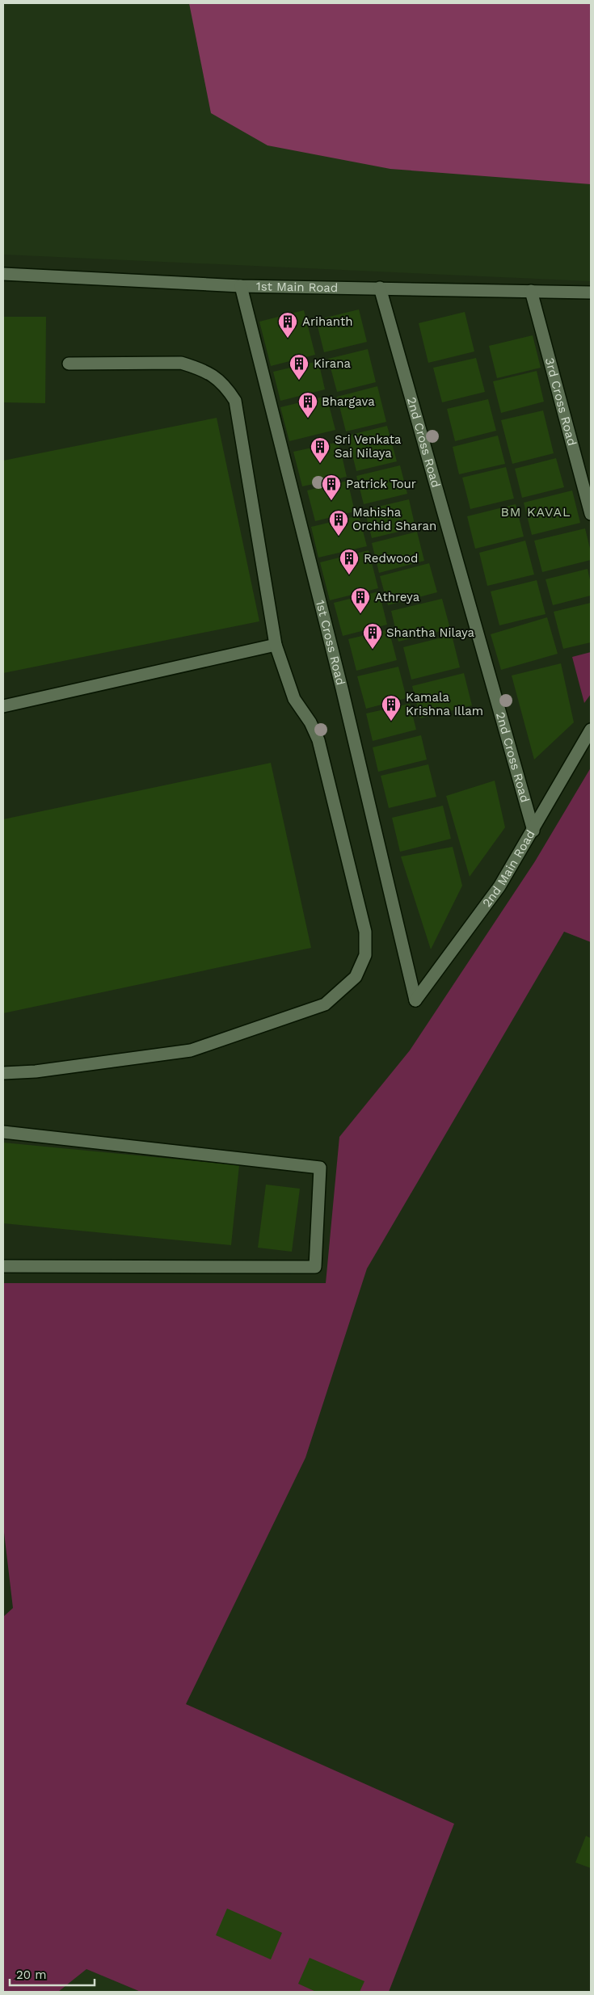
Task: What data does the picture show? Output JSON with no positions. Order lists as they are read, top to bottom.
{
  "streets": {
    "street": [
      "1st Main Road",
      "3rd Cross Road",
      "2nd Cross Road",
      "1st Cross Road",
      "2nd Main Road"
    ]
  },
  "crossings": [
    ["1st Main Road", "3rd Cross Road"],
    ["1st Main Road", "2nd Cross Road"],
    ["1st Main Road", "1st Cross Road"],
    ["2nd Cross Road", "2nd Main Road"],
    ["1st Cross Road", "2nd Main Road"]
  ],
  "districts": ["BM KAVAL"],
  "places": {
    "building": [
      "Arihanth",
      "Kirana",
      "Bhargava",
      "Sri Venkata Sai Nilaya",
      "Patrick Tour",
      "Mahisha Orchid Sharan",
      "Redwood",
      "Athreya",
      "Shantha Nilaya",
      "Kamala Krishna Illam"
    ]
  },
  "scale_bar": "20 m"
}
